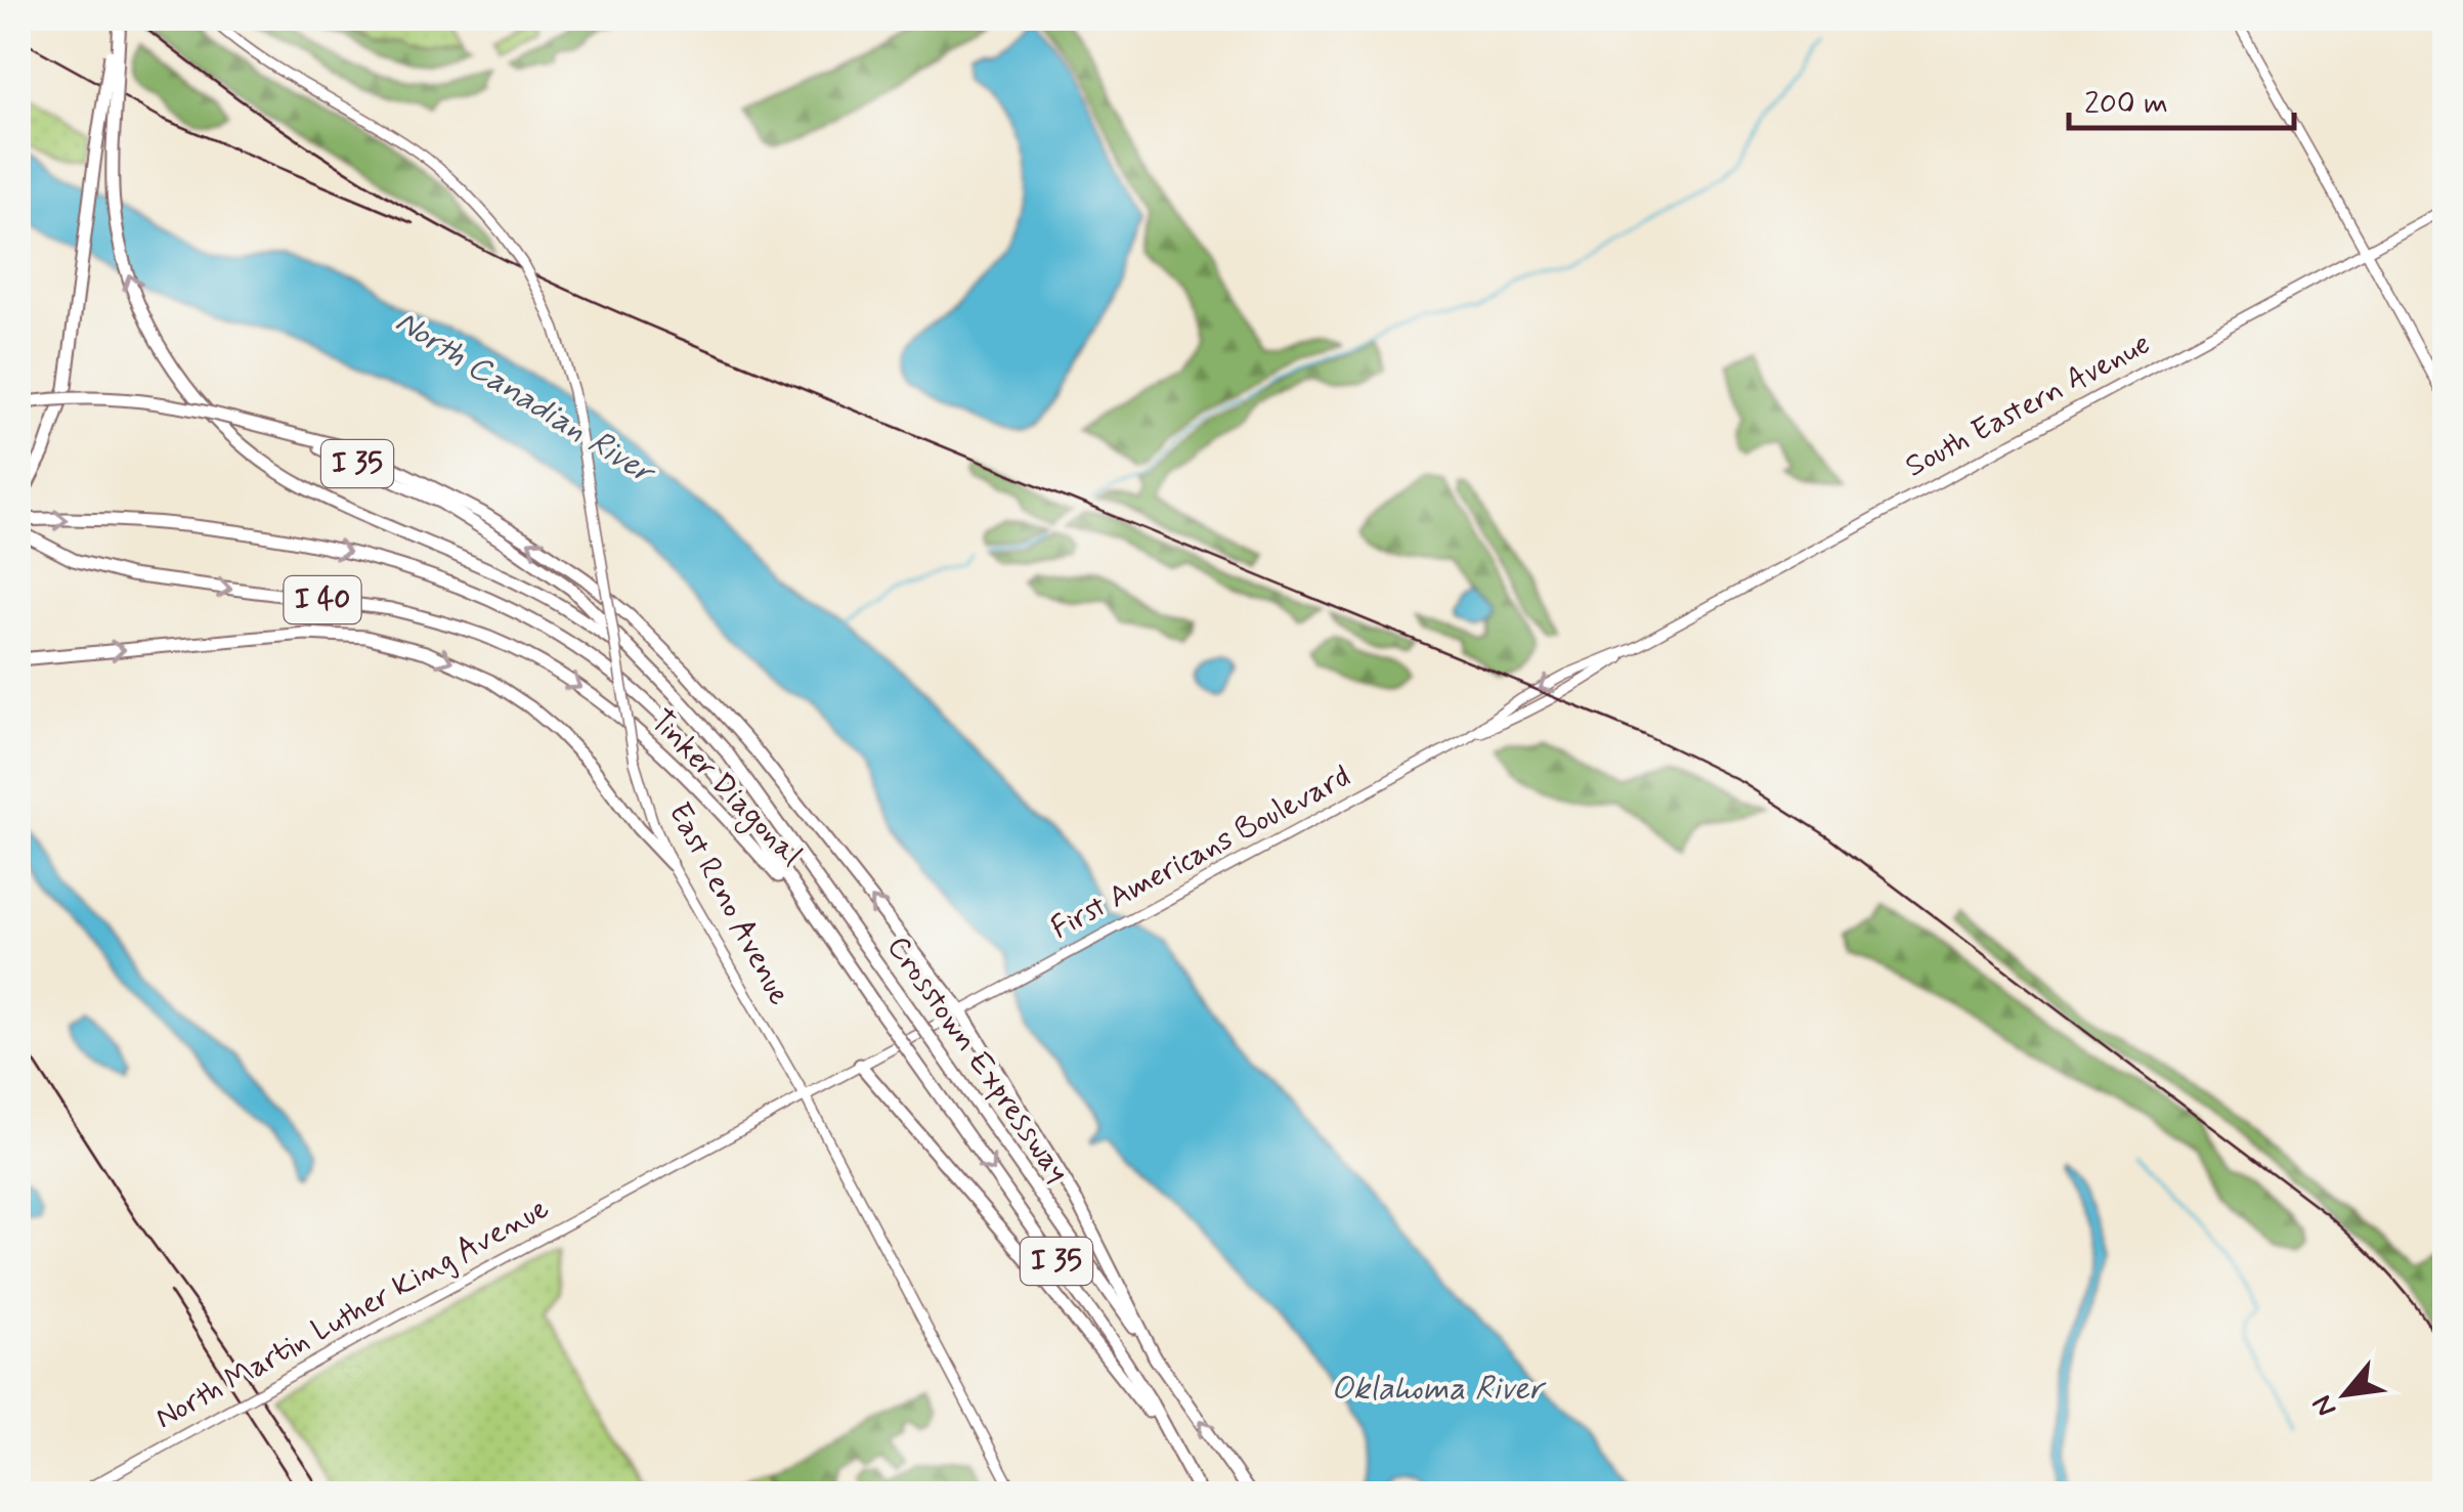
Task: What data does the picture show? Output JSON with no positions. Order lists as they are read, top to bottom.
{
  "streets": {
    "highway": [
      "I 35",
      "I 40",
      "Tinker Diagonal",
      "Crosstown Expressway"
    ],
    "main road": [
      "South Eastern Avenue",
      "First Americans Boulevard",
      "East Reno Avenue",
      "North Martin Luther King Avenue"
    ]
  },
  "crossings": [
    ["South Eastern Avenue", "First Americans Boulevard"],
    ["I 35", "Tinker Diagonal"],
    ["I 35", "Crosstown Expressway"],
    ["Tinker Diagonal", "Crosstown Expressway"],
    ["First Americans Boulevard", "East Reno Avenue"],
    ["First Americans Boulevard", "North Martin Luther King Avenue"],
    ["East Reno Avenue", "North Martin Luther King Avenue"]
  ],
  "water": ["North Canadian River", "Oklahoma River"],
  "scale_bar": "200 m",
  "north": "bottom left"
}
